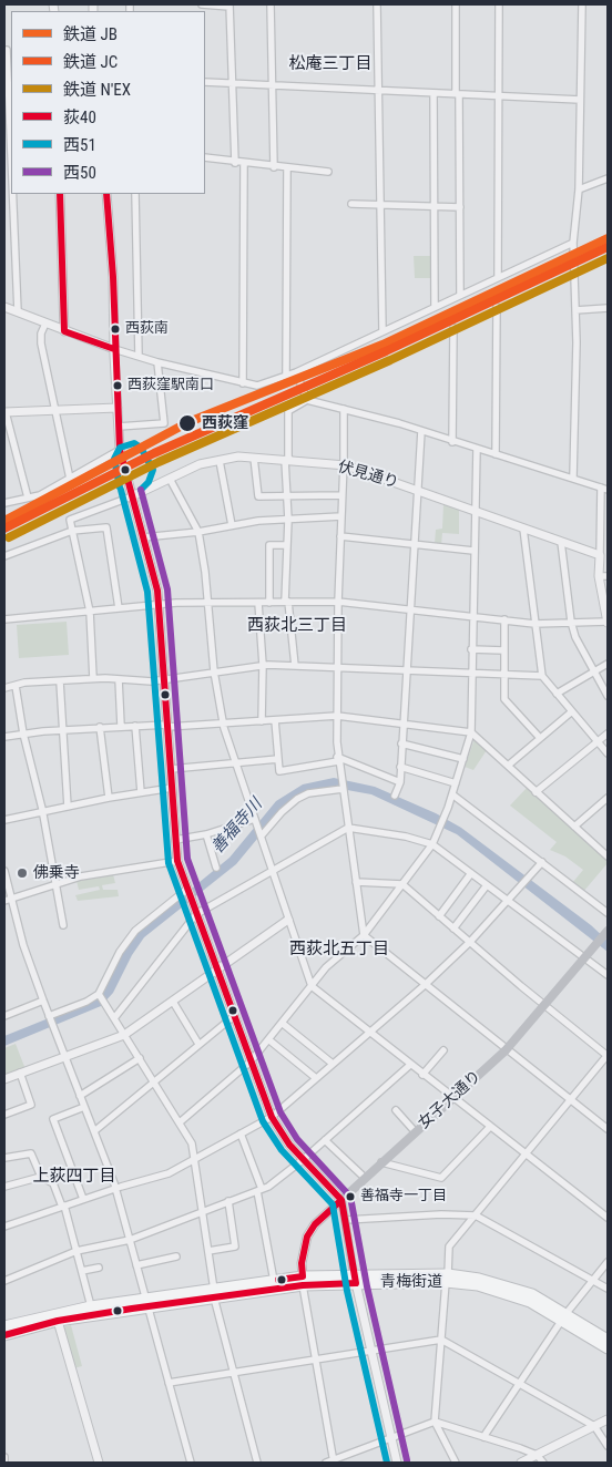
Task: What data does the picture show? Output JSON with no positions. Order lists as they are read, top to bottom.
{
  "streets": {
    "main road": ["女子大通り", "青梅街道"],
    "street": ["伏見通り"]
  },
  "districts": [
    "松庵三丁目",
    "西荻北三丁目",
    "西荻北五丁目",
    "上荻四丁目"
  ],
  "water": ["善福寺川"],
  "places": [
    "西荻南",
    "西荻窪駅南口",
    "西荻窪",
    "佛乗寺",
    "善福寺一丁目"
  ],
  "lines": [
    "transit line 荻40",
    "rail line JB",
    "rail line JC",
    "rail line N'EX",
    "transit line 西51",
    "transit line 西50"
  ],
  "legend": [
    "鉄道 JB",
    "鉄道 JC",
    "鉄道 N'EX",
    "荻40",
    "西51",
    "西50"
  ]
}
